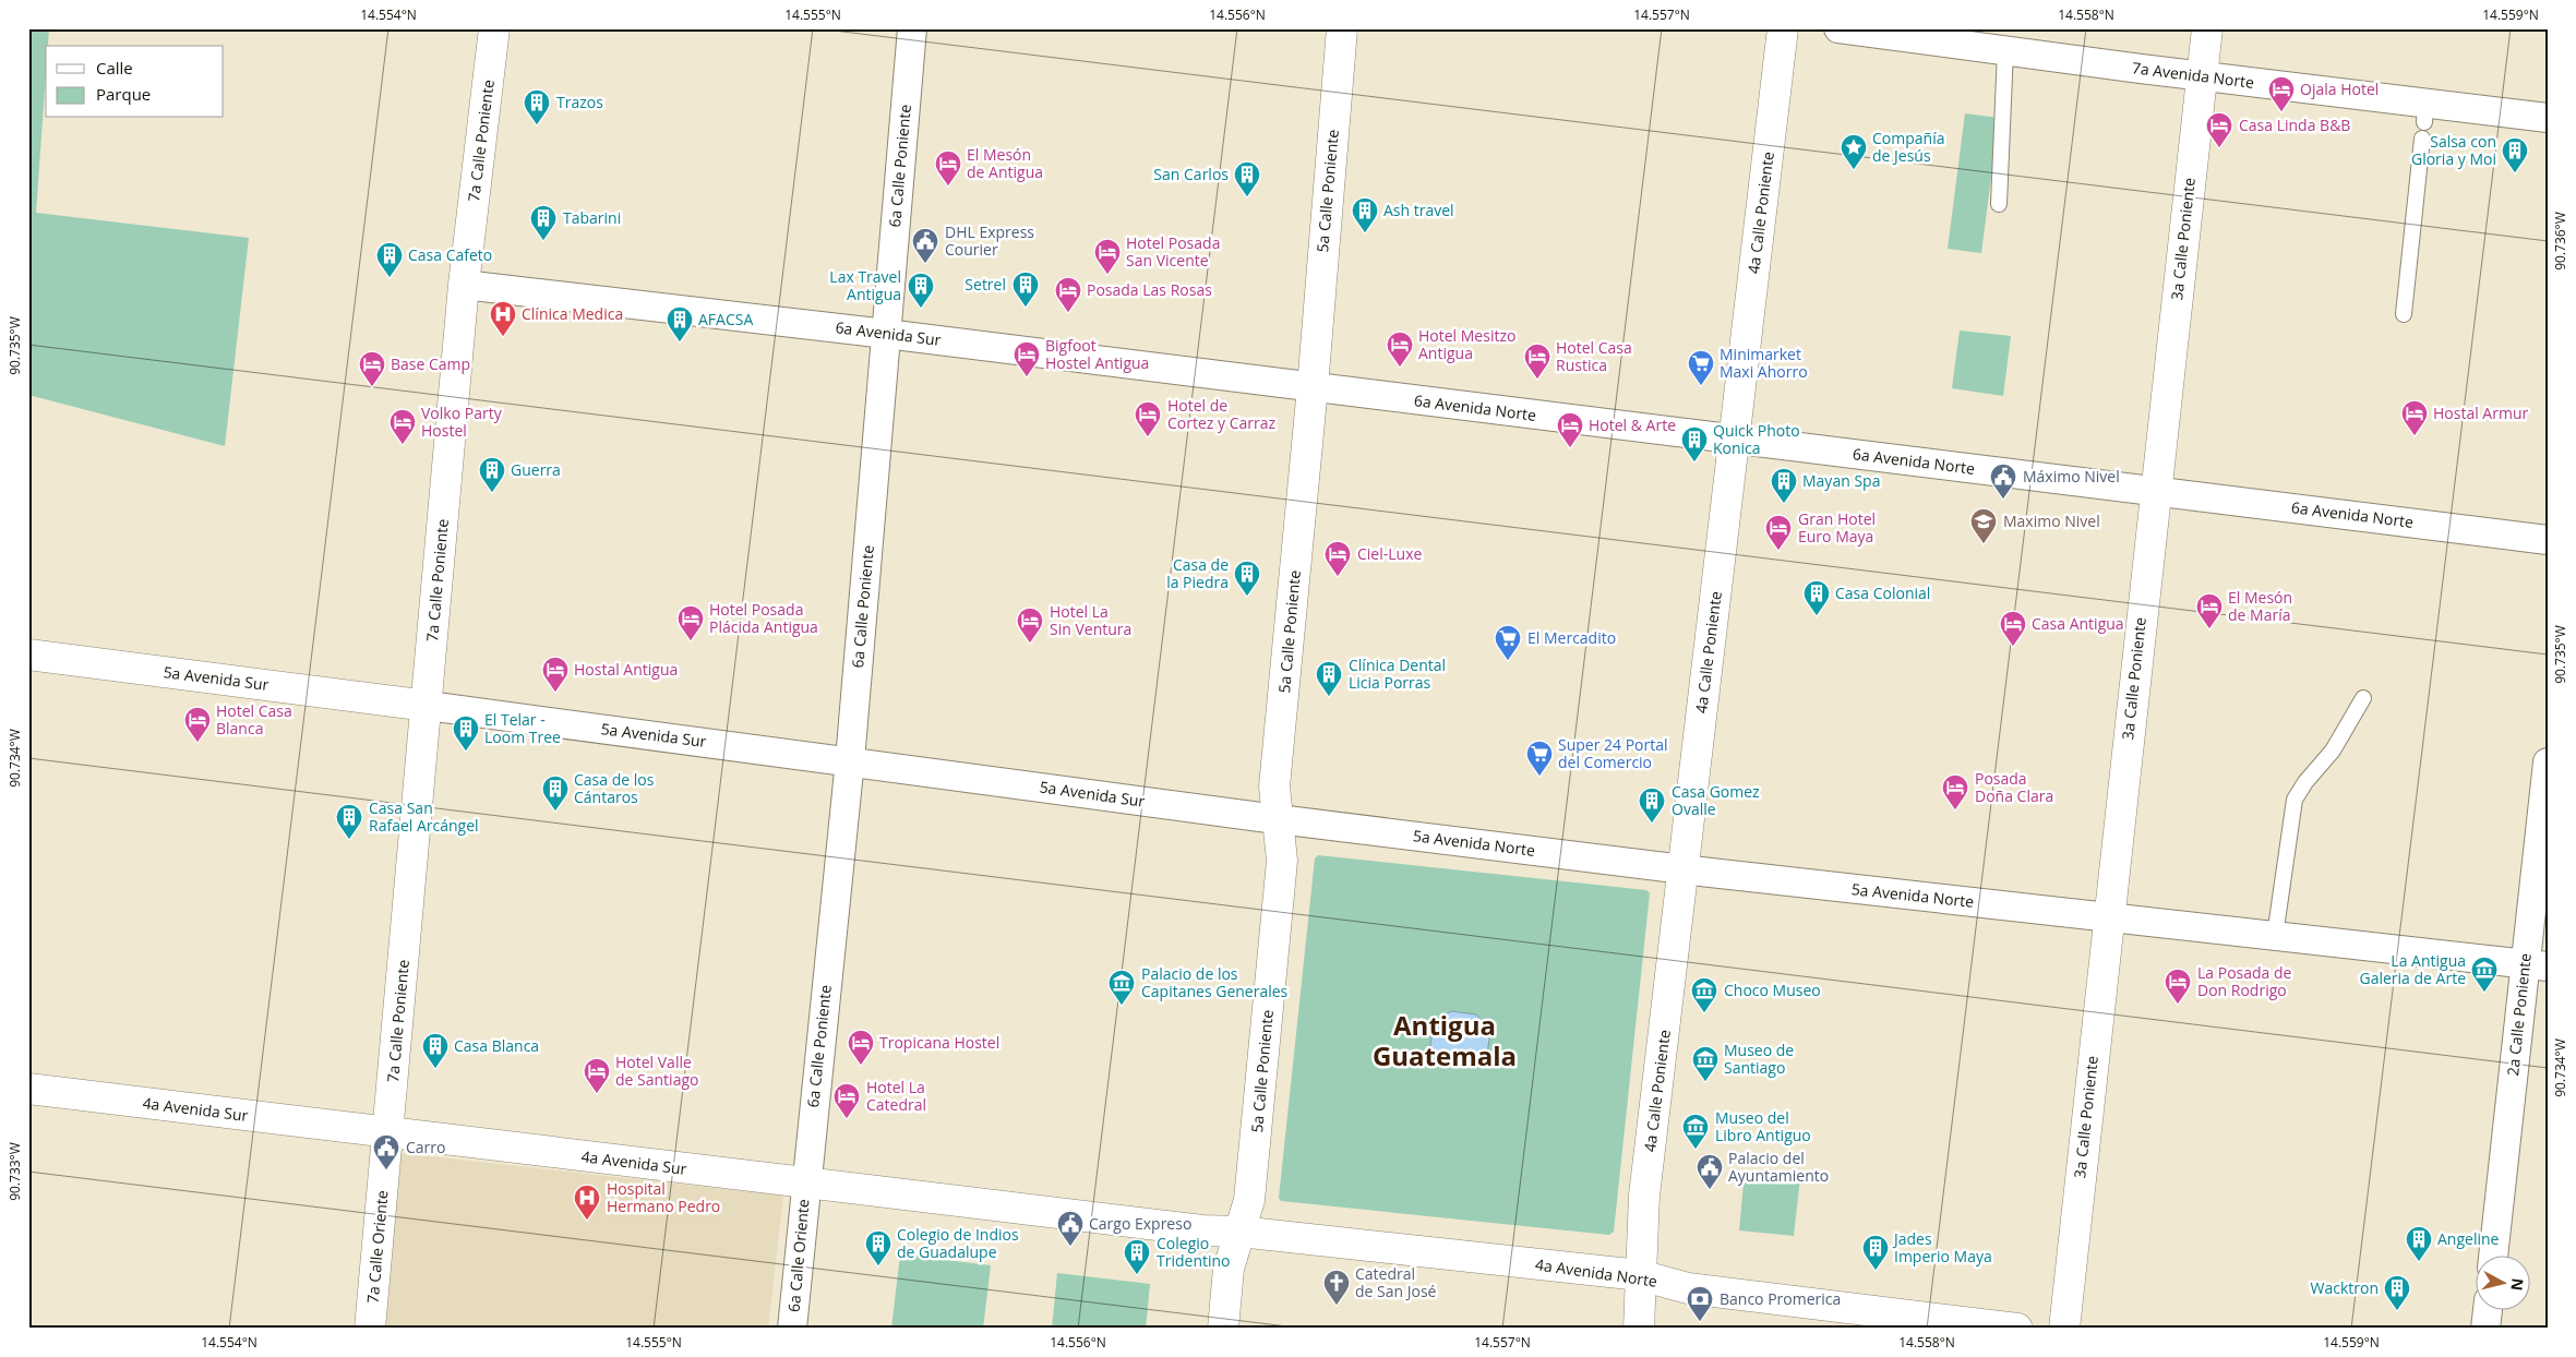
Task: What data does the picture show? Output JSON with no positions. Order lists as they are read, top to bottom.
{
  "streets": {
    "main road": [
      "7a Calle Poniente",
      "5a Calle Poniente",
      "4a Calle Poniente",
      "3a Calle Poniente",
      "5a Avenida Sur",
      "4a Avenida Sur",
      "7a Calle Oriente",
      "4a Avenida Norte"
    ],
    "street": [
      "7a Avenida Norte",
      "6a Calle Poniente",
      "6a Avenida Sur",
      "6a Avenida Norte",
      "5a Avenida Norte",
      "2a Calle Poniente",
      "6a Calle Oriente"
    ]
  },
  "crossings": [
    ["7a Avenida Norte", "3a Calle Poniente"],
    ["7a Calle Poniente", "6a Avenida Sur"],
    ["7a Calle Poniente", "5a Avenida Sur"],
    ["7a Calle Poniente", "4a Avenida Sur"],
    ["7a Calle Poniente", "7a Calle Oriente"],
    ["6a Calle Poniente", "6a Avenida Sur"],
    ["6a Calle Poniente", "5a Avenida Sur"],
    ["6a Calle Poniente", "4a Avenida Sur"],
    ["6a Calle Poniente", "6a Calle Oriente"],
    ["5a Calle Poniente", "6a Avenida Sur"],
    ["5a Calle Poniente", "6a Avenida Norte"],
    ["5a Calle Poniente", "5a Avenida Sur"],
    ["5a Calle Poniente", "5a Avenida Norte"],
    ["5a Calle Poniente", "4a Avenida Sur"],
    ["5a Calle Poniente", "4a Avenida Norte"],
    ["4a Calle Poniente", "6a Avenida Norte"],
    ["4a Calle Poniente", "5a Avenida Norte"],
    ["4a Calle Poniente", "4a Avenida Norte"],
    ["3a Calle Poniente", "6a Avenida Norte"],
    ["3a Calle Poniente", "5a Avenida Norte"],
    ["6a Avenida Sur", "6a Avenida Norte"],
    ["5a Avenida Sur", "5a Avenida Norte"],
    ["5a Avenida Norte", "2a Calle Poniente"],
    ["4a Avenida Sur", "7a Calle Oriente"],
    ["4a Avenida Sur", "6a Calle Oriente"],
    ["4a Avenida Sur", "4a Avenida Norte"]
  ],
  "districts": ["Antigua Guatemala"],
  "places": {
    "hotel": [
      "Ojala Hotel",
      "Casa Linda B&B",
      "El Mesón de Antigua",
      "Hotel Posada San Vicente",
      "Posada Las Rosas",
      "Hotel Mesitzo Antigua",
      "Bigfoot Hostel Antigua",
      "Hotel Casa Rustica",
      "Base Camp",
      "Hostal Armur",
      "Hotel de Cortez y Carraz",
      "Volko Party Hostel",
      "Hotel & Arte",
      "Gran Hotel Euro Maya",
      "Ciel-Luxe",
      "El Mesón de María",
      "Hotel Posada Plácida Antigua",
      "Hotel La Sin Ventura",
      "Casa Antigua",
      "Hostal Antigua",
      "Hotel Casa Blanca",
      "Posada Doña Clara",
      "La Posada de Don Rodrigo",
      "Tropicana Hostel",
      "Hotel Valle de Santiago",
      "Hotel La Catedral"
    ],
    "building": [
      "Trazos",
      "Salsa con Gloria y Moi",
      "San Carlos",
      "Ash travel",
      "Tabarini",
      "Casa Cafeto",
      "Setrel",
      "Lax Travel Antigua",
      "AFACSA",
      "Quick Photo Konica",
      "Guerra",
      "Mayan Spa",
      "Casa de la Piedra",
      "Casa Colonial",
      "Clínica Dental Licia Porras",
      "El Telar - Loom Tree",
      "Casa de los Cántaros",
      "Casa Gomez Ovalle",
      "Casa San Rafael Arcángel",
      "Casa Blanca",
      "Angeline",
      "Colegio de Indios de Guadalupe",
      "Jades Imperio Maya",
      "Colegio Tridentino",
      "Wacktron"
    ],
    "place": ["Compañía de Jesús"],
    "public building": [
      "DHL Express Courier",
      "Máximo Nivel",
      "Carro",
      "Palacio del Ayuntamiento",
      "Cargo Expreso"
    ],
    "hospital": ["Clínica Medica", "Hospital Hermano Pedro"],
    "supermarket": ["Minimarket Maxi Ahorro", "El Mercadito", "Super 24 Portal del Comercio"],
    "school or university": ["Maximo Nivel"],
    "museum": [
      "La Antigua Galeria de Arte",
      "Palacio de los Capitanes Generales",
      "Choco Museo",
      "Museo de Santiago",
      "Museo del Libro Antiguo"
    ],
    "church": ["Catedral de San José"],
    "bank": ["Banco Promerica"]
  },
  "legend": ["Calle", "Parque"],
  "north": "right",
  "coordinates": [
    "14.554°N",
    "14.555°N",
    "14.556°N",
    "14.557°N",
    "14.558°N",
    "14.559°N",
    "90.736°W",
    "90.735°W",
    "90.734°W",
    "90.733°W"
  ]
}
